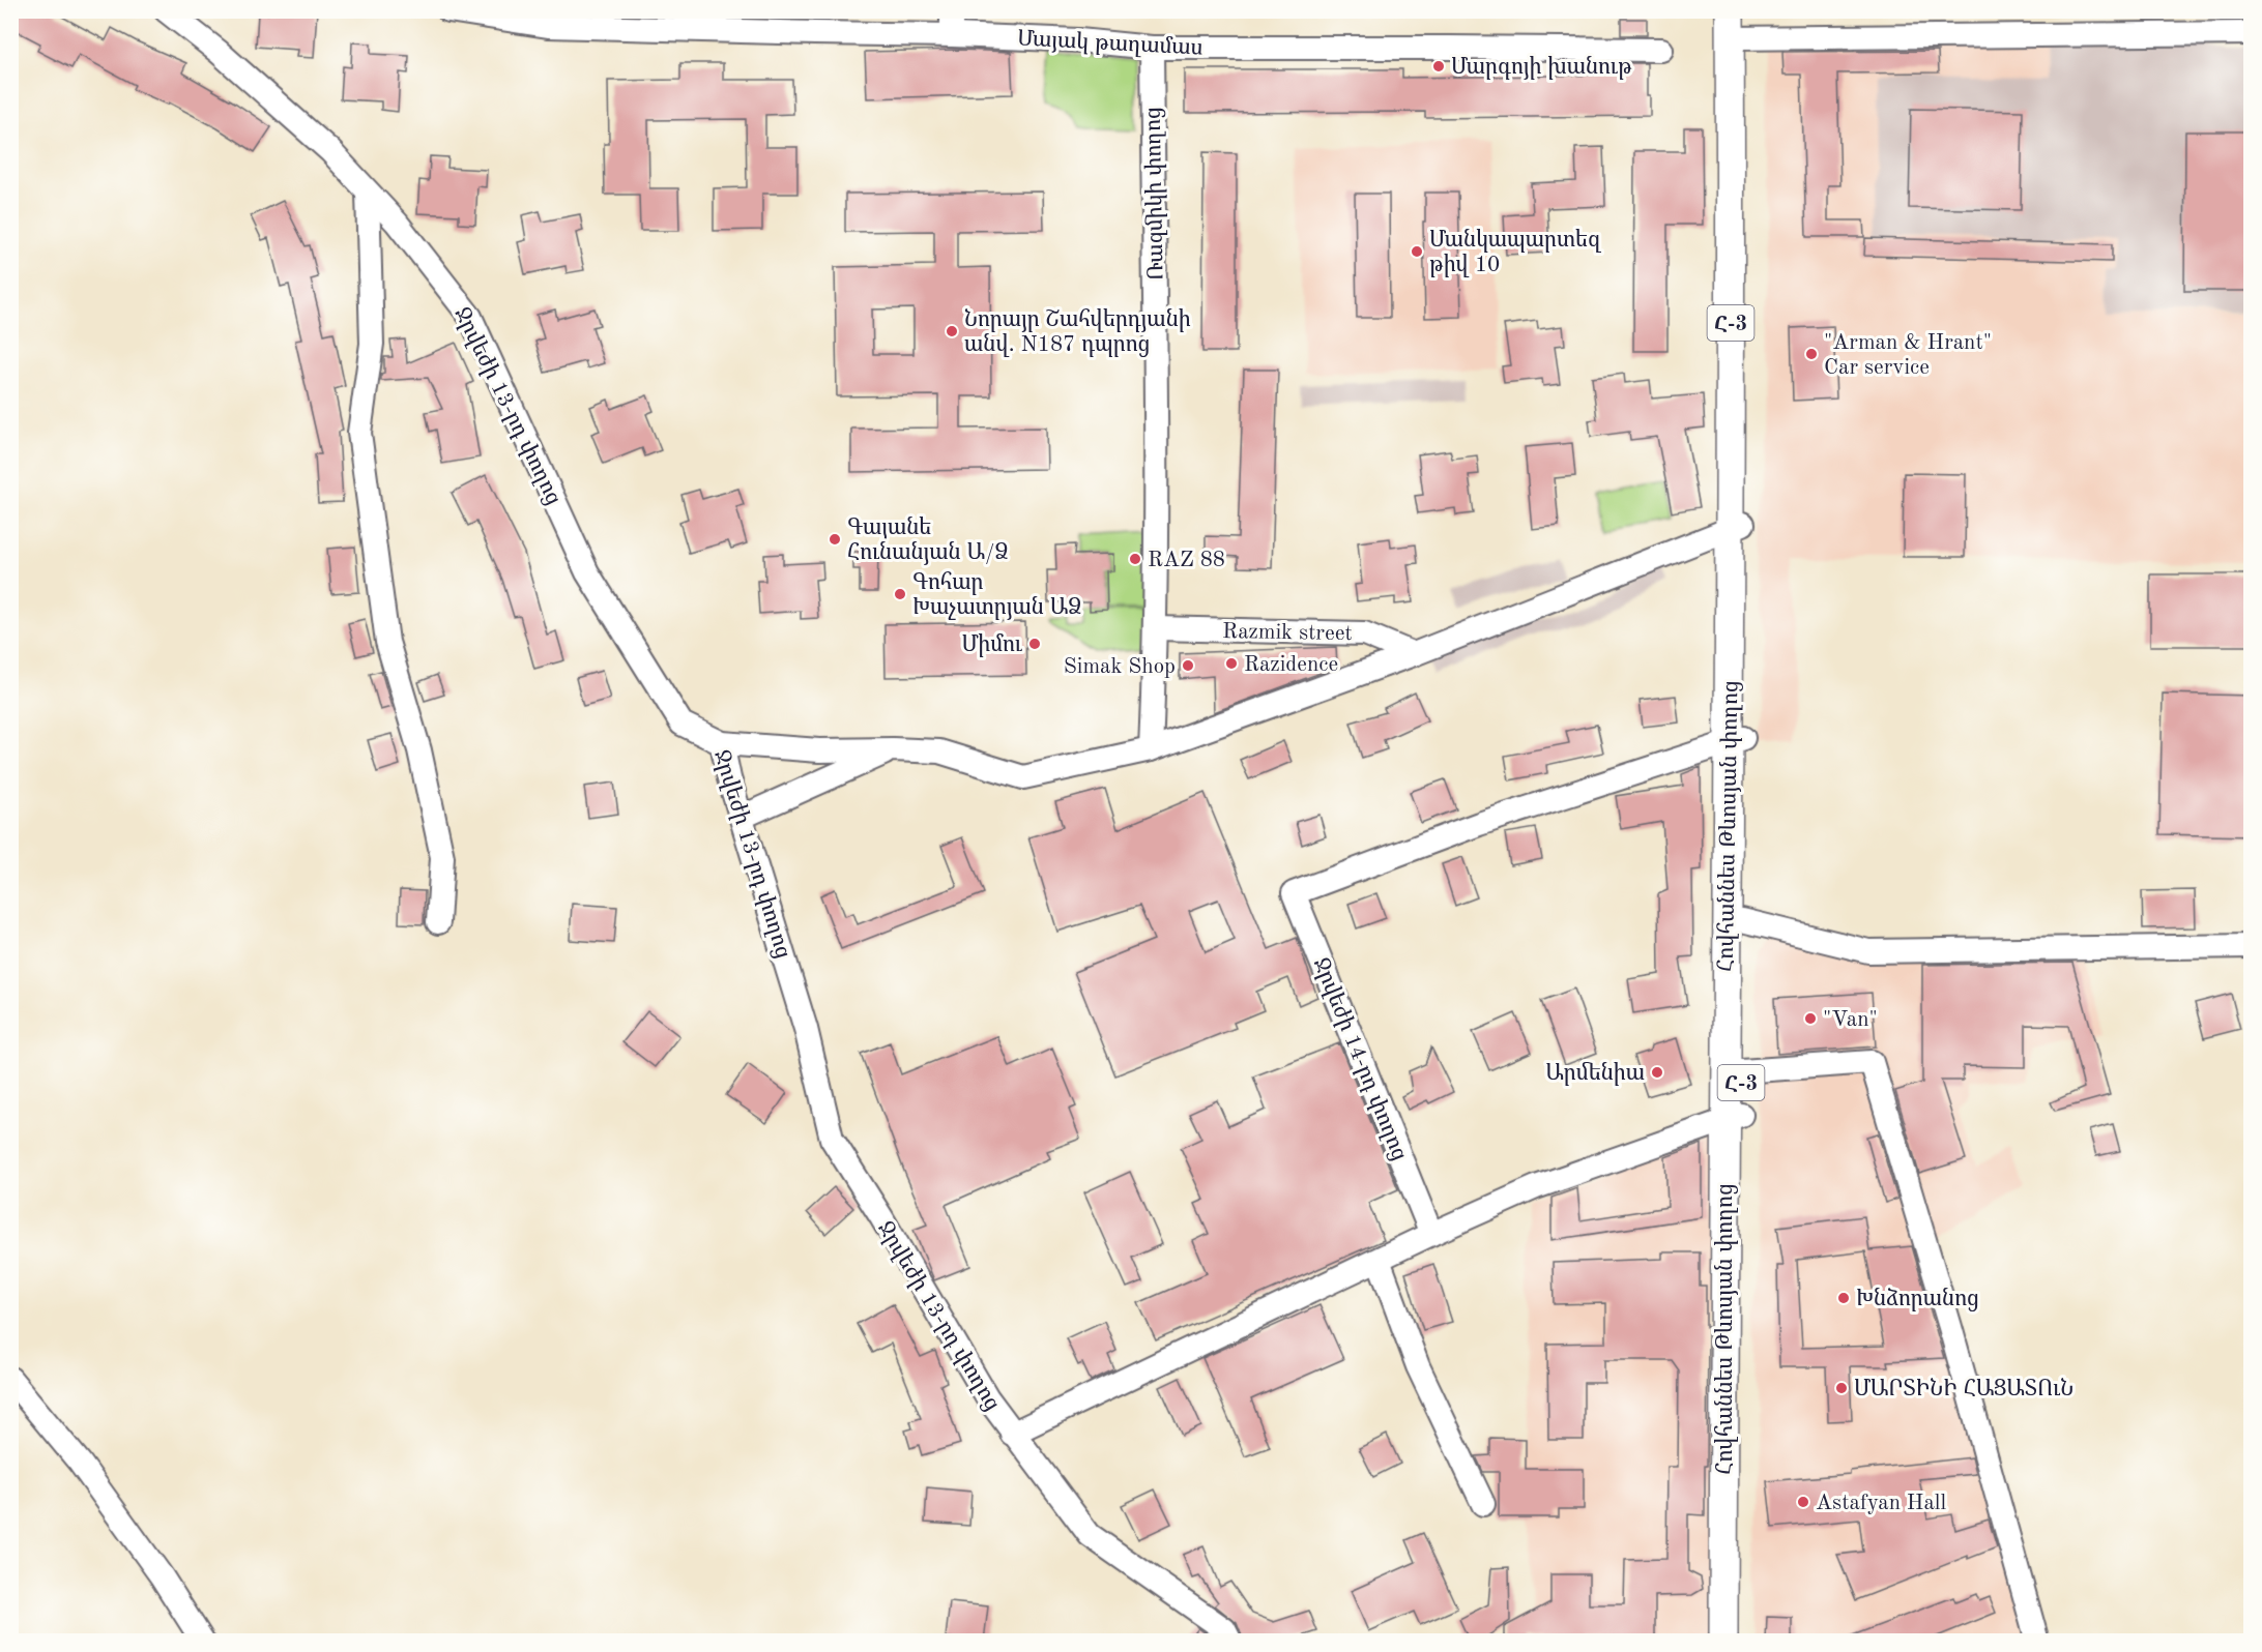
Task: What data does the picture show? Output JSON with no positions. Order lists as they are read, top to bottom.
{
  "streets": {
    "main road": ["Հ-3", "Հովհաննես Թևոսյան փողոց"],
    "street": [
      "Մայակ թաղամաս",
      "Ռազմիկի փողոց",
      "Ջրվեժի 13-րդ փողոց",
      "Razmik street",
      "Ջրվեժի 14-րդ փողոց"
    ]
  },
  "crossings": [
    ["Մայակ թաղամաս", "Ռազմիկի փողոց"],
    ["Ռազմիկի փողոց", "Razmik street"],
    ["Հովհաննես Թևոսյան փողոց", "Ջրվեժի 14-րդ փողոց"]
  ],
  "places": [
    "Մարգոյի խանութ",
    "Մանկապարտեզ թիվ 10",
    "Նորայր Շահվերդյանի անվ. N187 դպրոց",
    "\"Arman & Hrant\" Car service",
    "Գայանե Հունանյան Ա/Ձ",
    "RAZ 88",
    "Գոհար Խաչատրյան ԱՁ",
    "Միմու",
    "Razidence",
    "Simak Shop",
    "\"Van\"",
    "Արմենիա",
    "Խնձորանոց",
    "ՄԱՐՏԻՆԻ ՀԱՑԱՏՈւՆ",
    "Astafyan Hall"
  ]
}
